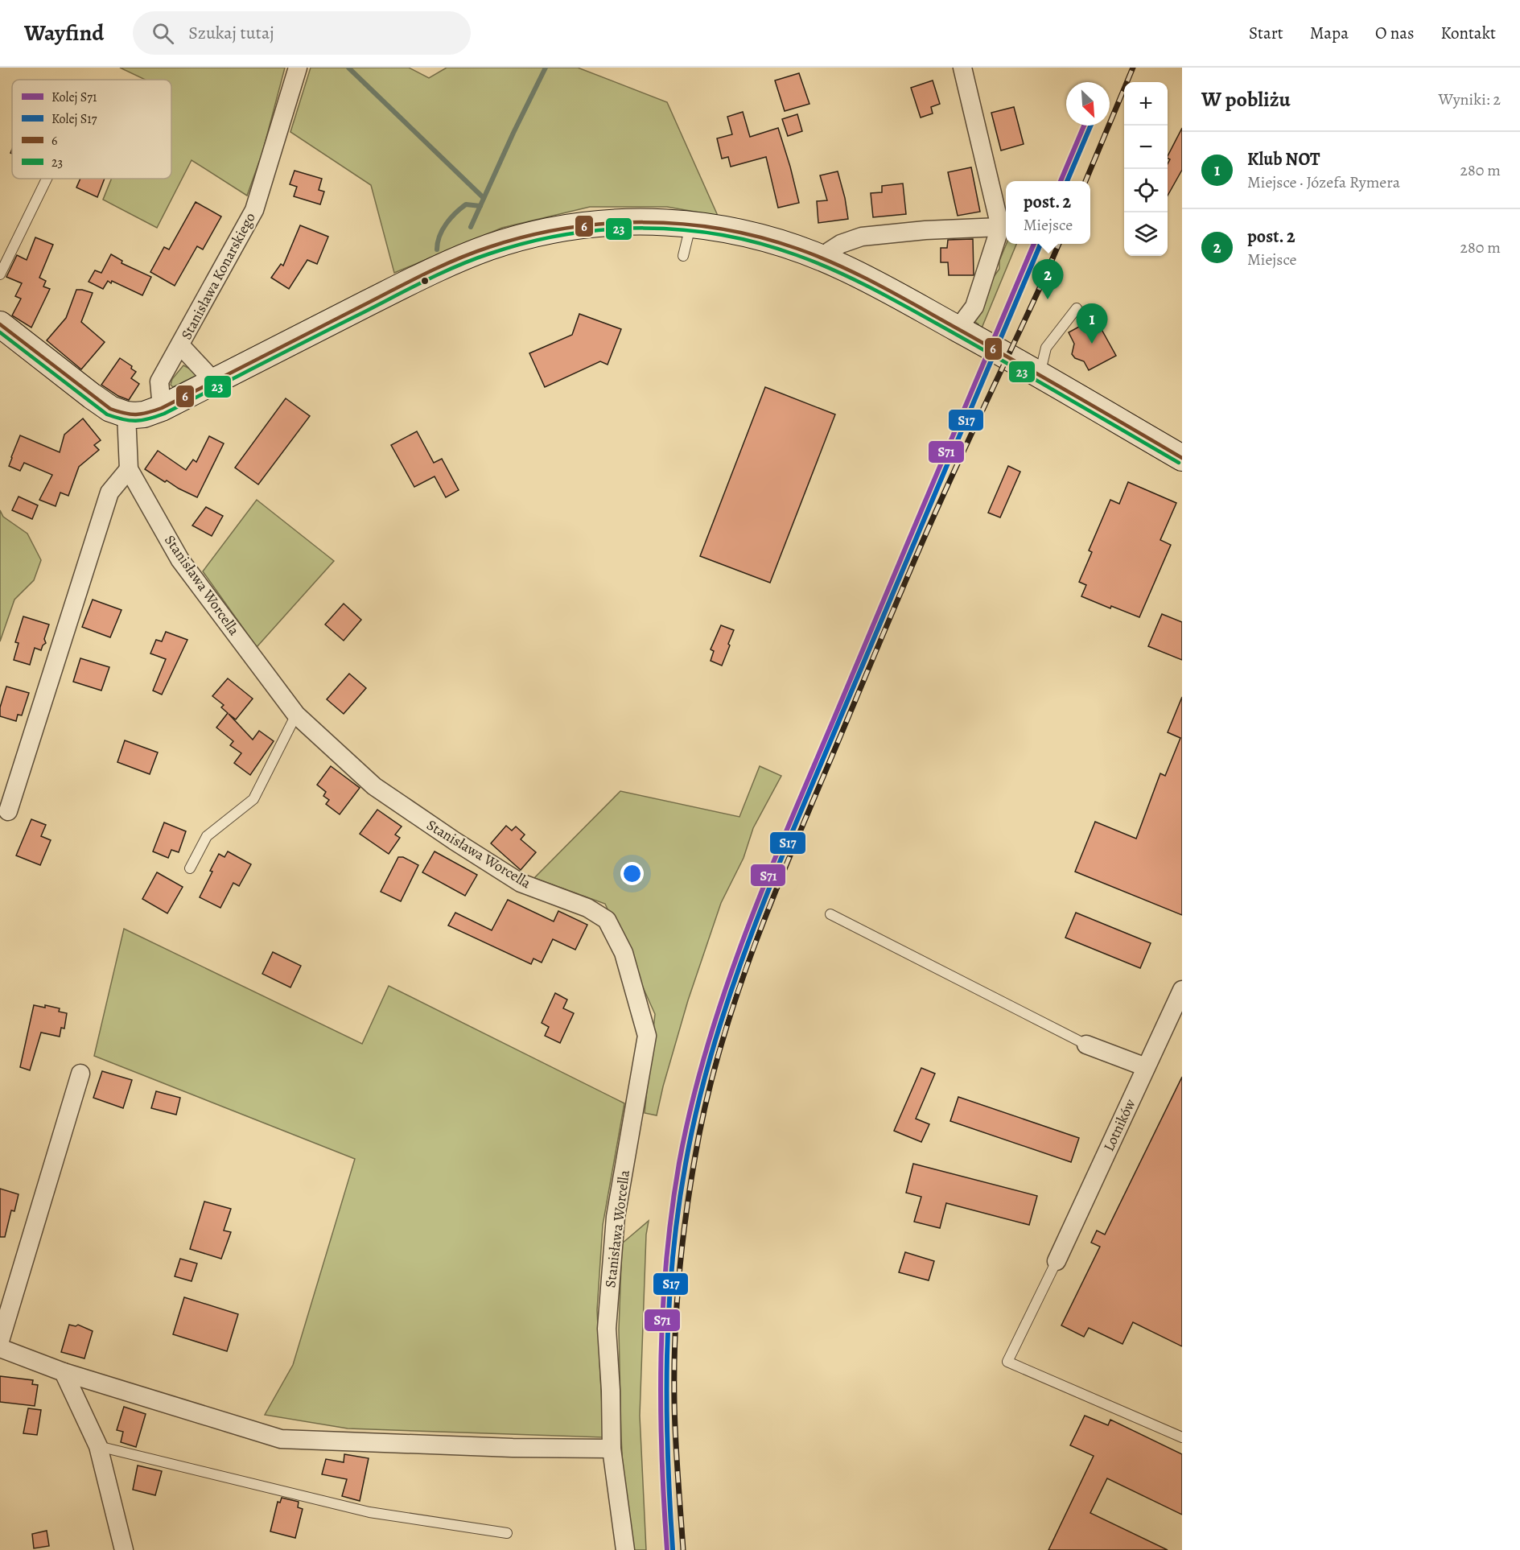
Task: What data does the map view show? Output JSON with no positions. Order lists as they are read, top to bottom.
{
  "streets": {
    "street": ["Stanisława Konarskiego", "Stanisława Worcella", "Lotników"]
  },
  "lines": [
    "rail line S71",
    "rail line S17",
    "transit line 6",
    "transit line 23"
  ],
  "legend": [
    "Kolej S71",
    "Kolej S17",
    "6",
    "23"
  ],
  "north": "bottom right",
  "page": {
    "header": "Wayfind",
    "search": "Szukaj tutaj",
    "nav": [
      "Start",
      "Mapa",
      "O nas",
      "Kontakt"
    ],
    "heading": ["W pobliżu", "Wyniki: 2"],
    "map_buttons": ["+", "−"],
    "list": [
      {
        "mark": "1",
        "name": "Klub NOT",
        "note": "Miejsce · Józefa Rymera",
        "value": "280 m"
      },
      {
        "mark": "2",
        "name": "post. 2",
        "note": "Miejsce",
        "value": "280 m"
      }
    ],
    "popup": ["post. 2", "Miejsce"],
    "pins": ["2", "1"]
  }
}
